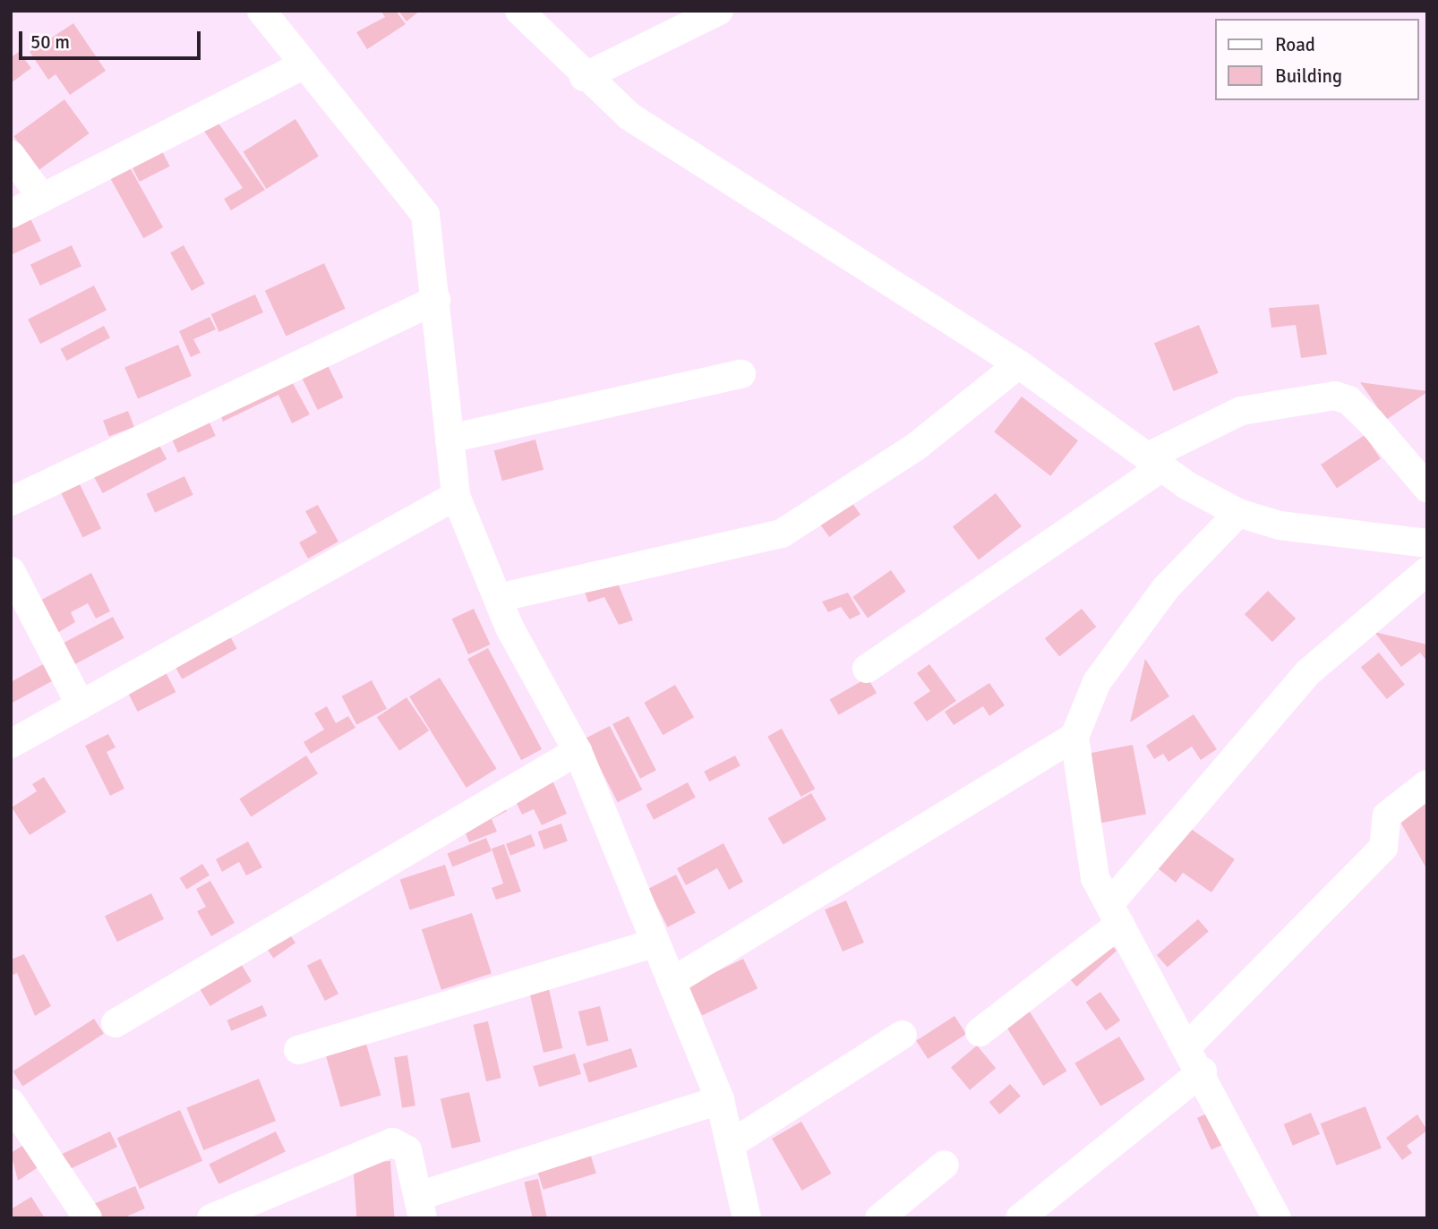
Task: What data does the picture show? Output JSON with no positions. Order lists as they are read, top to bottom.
{
  "legend": ["Road", "Building"],
  "scale_bar": "50 m"
}
